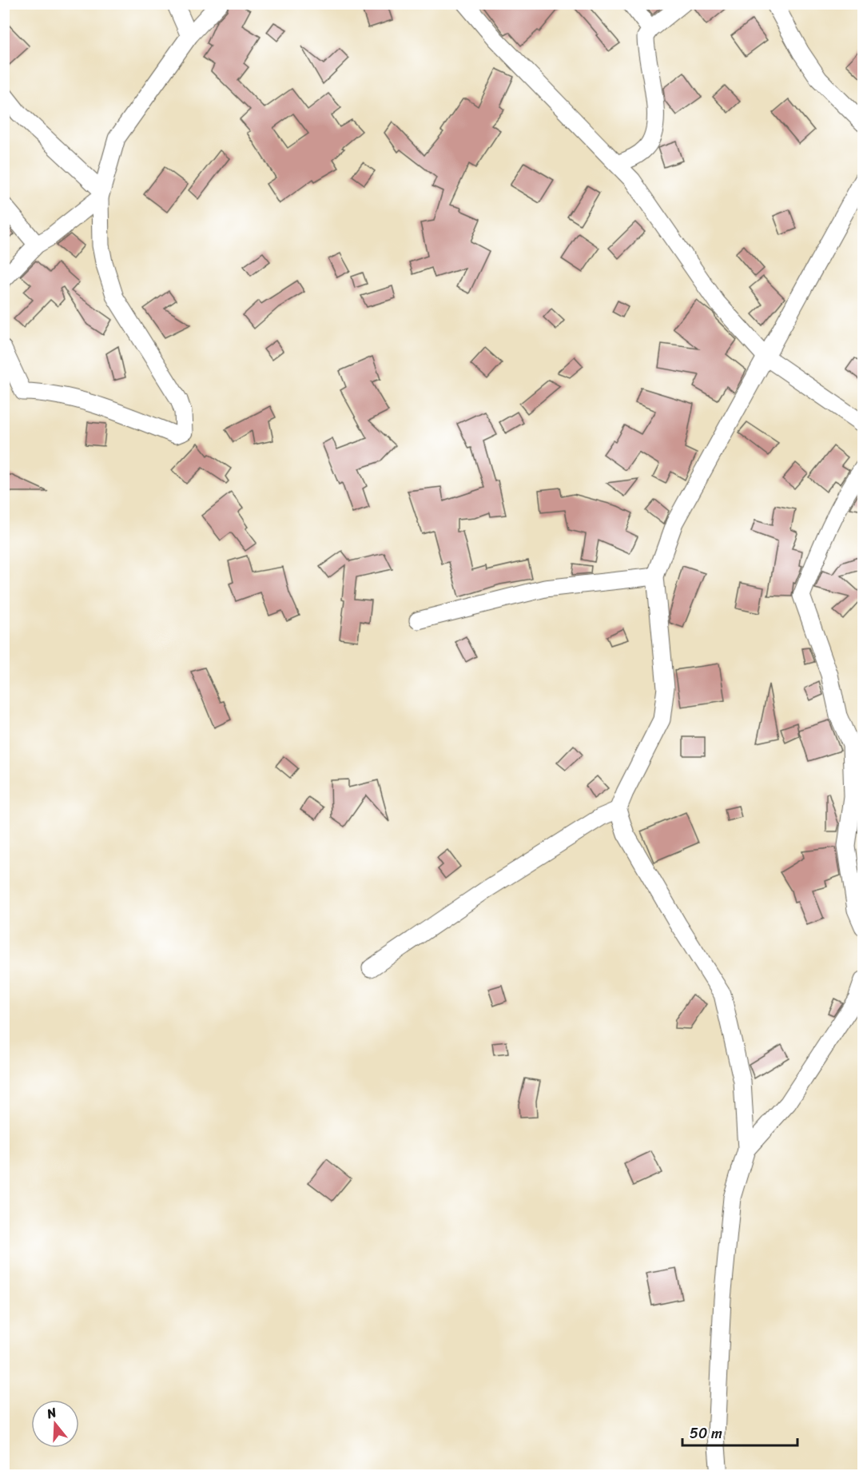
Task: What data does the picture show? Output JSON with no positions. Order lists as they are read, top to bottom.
{
  "scale_bar": "50 m",
  "north": "top"
}
